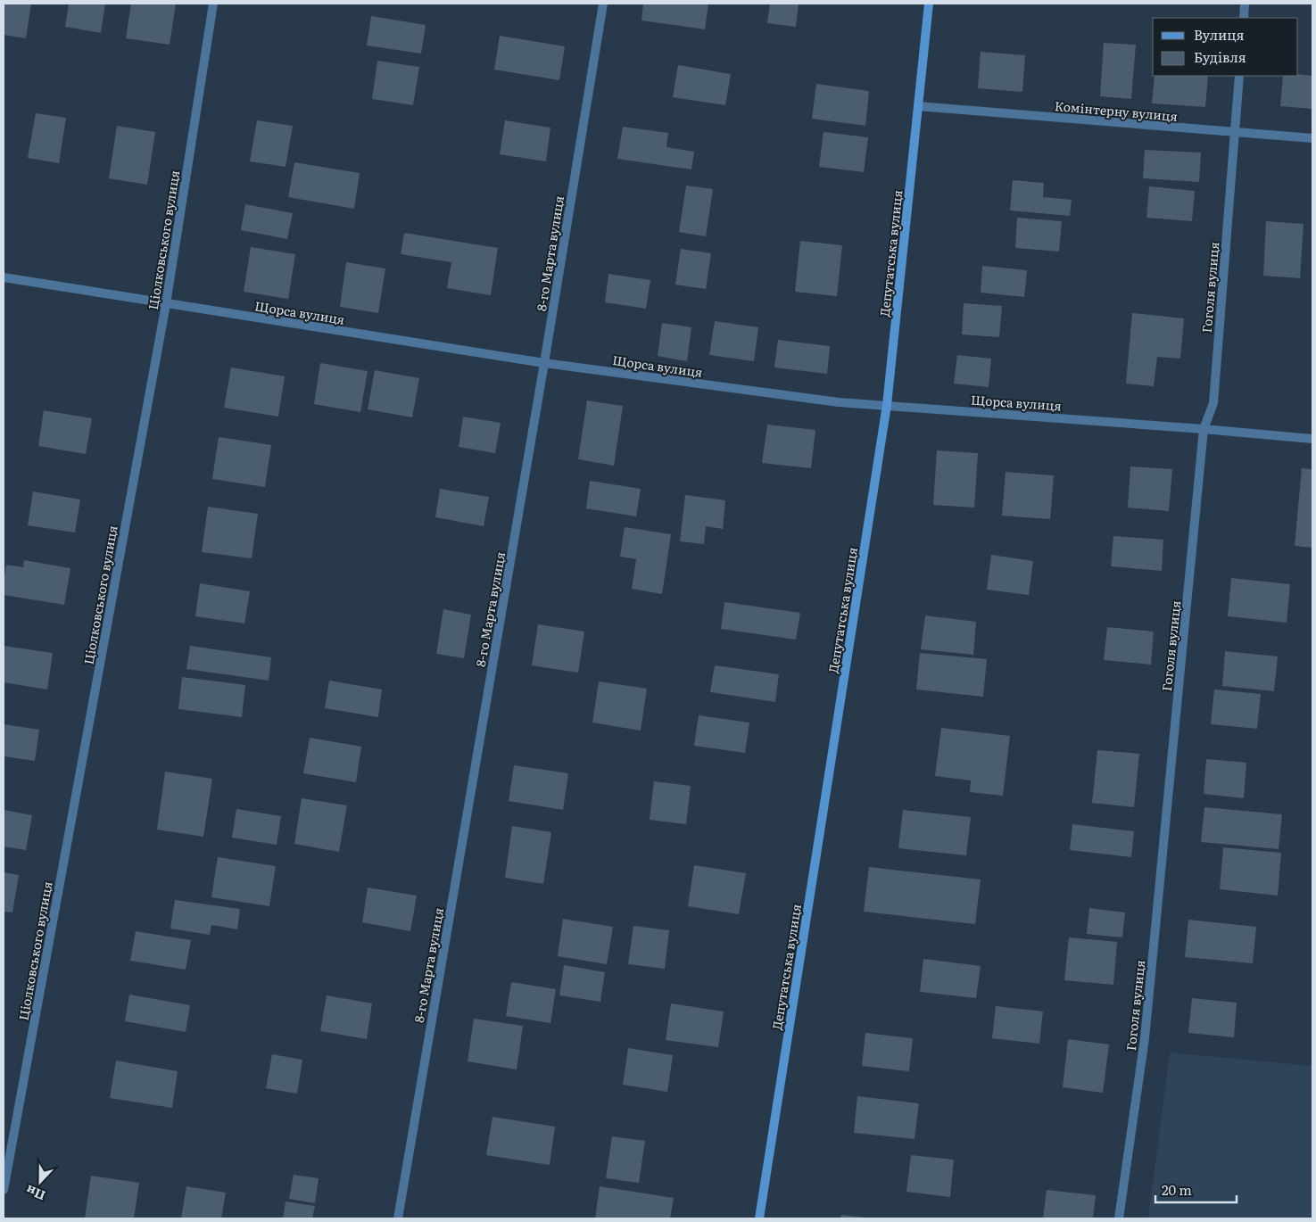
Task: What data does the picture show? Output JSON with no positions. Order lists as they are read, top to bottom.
{
  "streets": {
    "street": [
      "Комінтерну вулиця",
      "Ціолковського вулиця",
      "8-го Марта вулиця",
      "Депутатська вулиця",
      "Гоголя вулиця",
      "Щорса вулиця"
    ]
  },
  "crossings": [
    ["Комінтерну вулиця", "Депутатська вулиця"],
    ["Комінтерну вулиця", "Гоголя вулиця"],
    ["Ціолковського вулиця", "Щорса вулиця"],
    ["8-го Марта вулиця", "Щорса вулиця"],
    ["Депутатська вулиця", "Щорса вулиця"],
    ["Гоголя вулиця", "Щорса вулиця"]
  ],
  "legend": ["Вулиця", "Будівля"],
  "scale_bar": "20 m",
  "north": "bottom"
}
